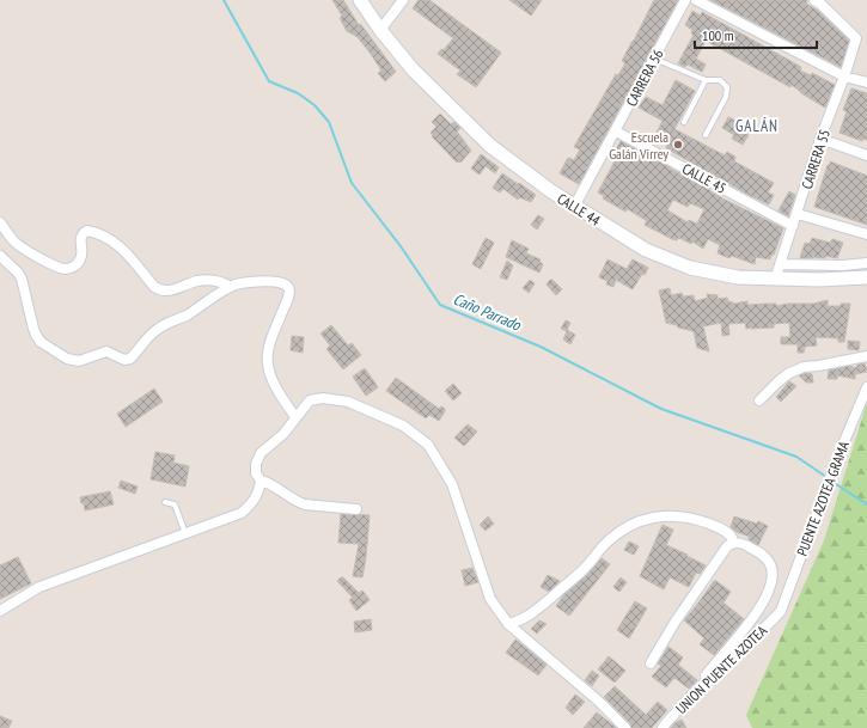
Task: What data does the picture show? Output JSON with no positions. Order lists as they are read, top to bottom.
{
  "streets": {
    "main road": ["CALLE 44"],
    "street": [
      "CARRERA 56",
      "CARRERA 55",
      "CALLE 45",
      "PUENTE AZOTEA GRAMA",
      "UNION PUENTE AZOTEA"
    ]
  },
  "crossings": [
    ["CARRERA 56", "CALLE 45"],
    ["CARRERA 56", "CALLE 44"],
    ["CARRERA 55", "CALLE 45"],
    ["CARRERA 55", "CALLE 44"],
    ["PUENTE AZOTEA GRAMA", "UNION PUENTE AZOTEA"]
  ],
  "districts": ["GALÁN"],
  "water": ["Caño Parrado"],
  "places": ["Escuela Galán Virrey"],
  "scale_bar": "100 m"
}
